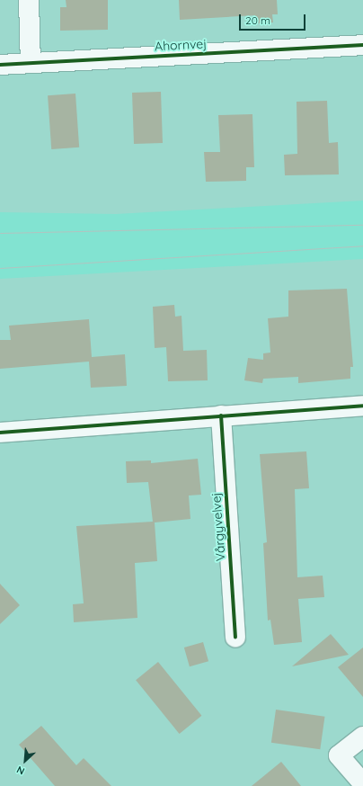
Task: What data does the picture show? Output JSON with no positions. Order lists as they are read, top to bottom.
{
  "streets": {
    "street": ["Ahornvej", "Vårgyvelvej"]
  },
  "scale_bar": "20 m",
  "north": "bottom left"
}
